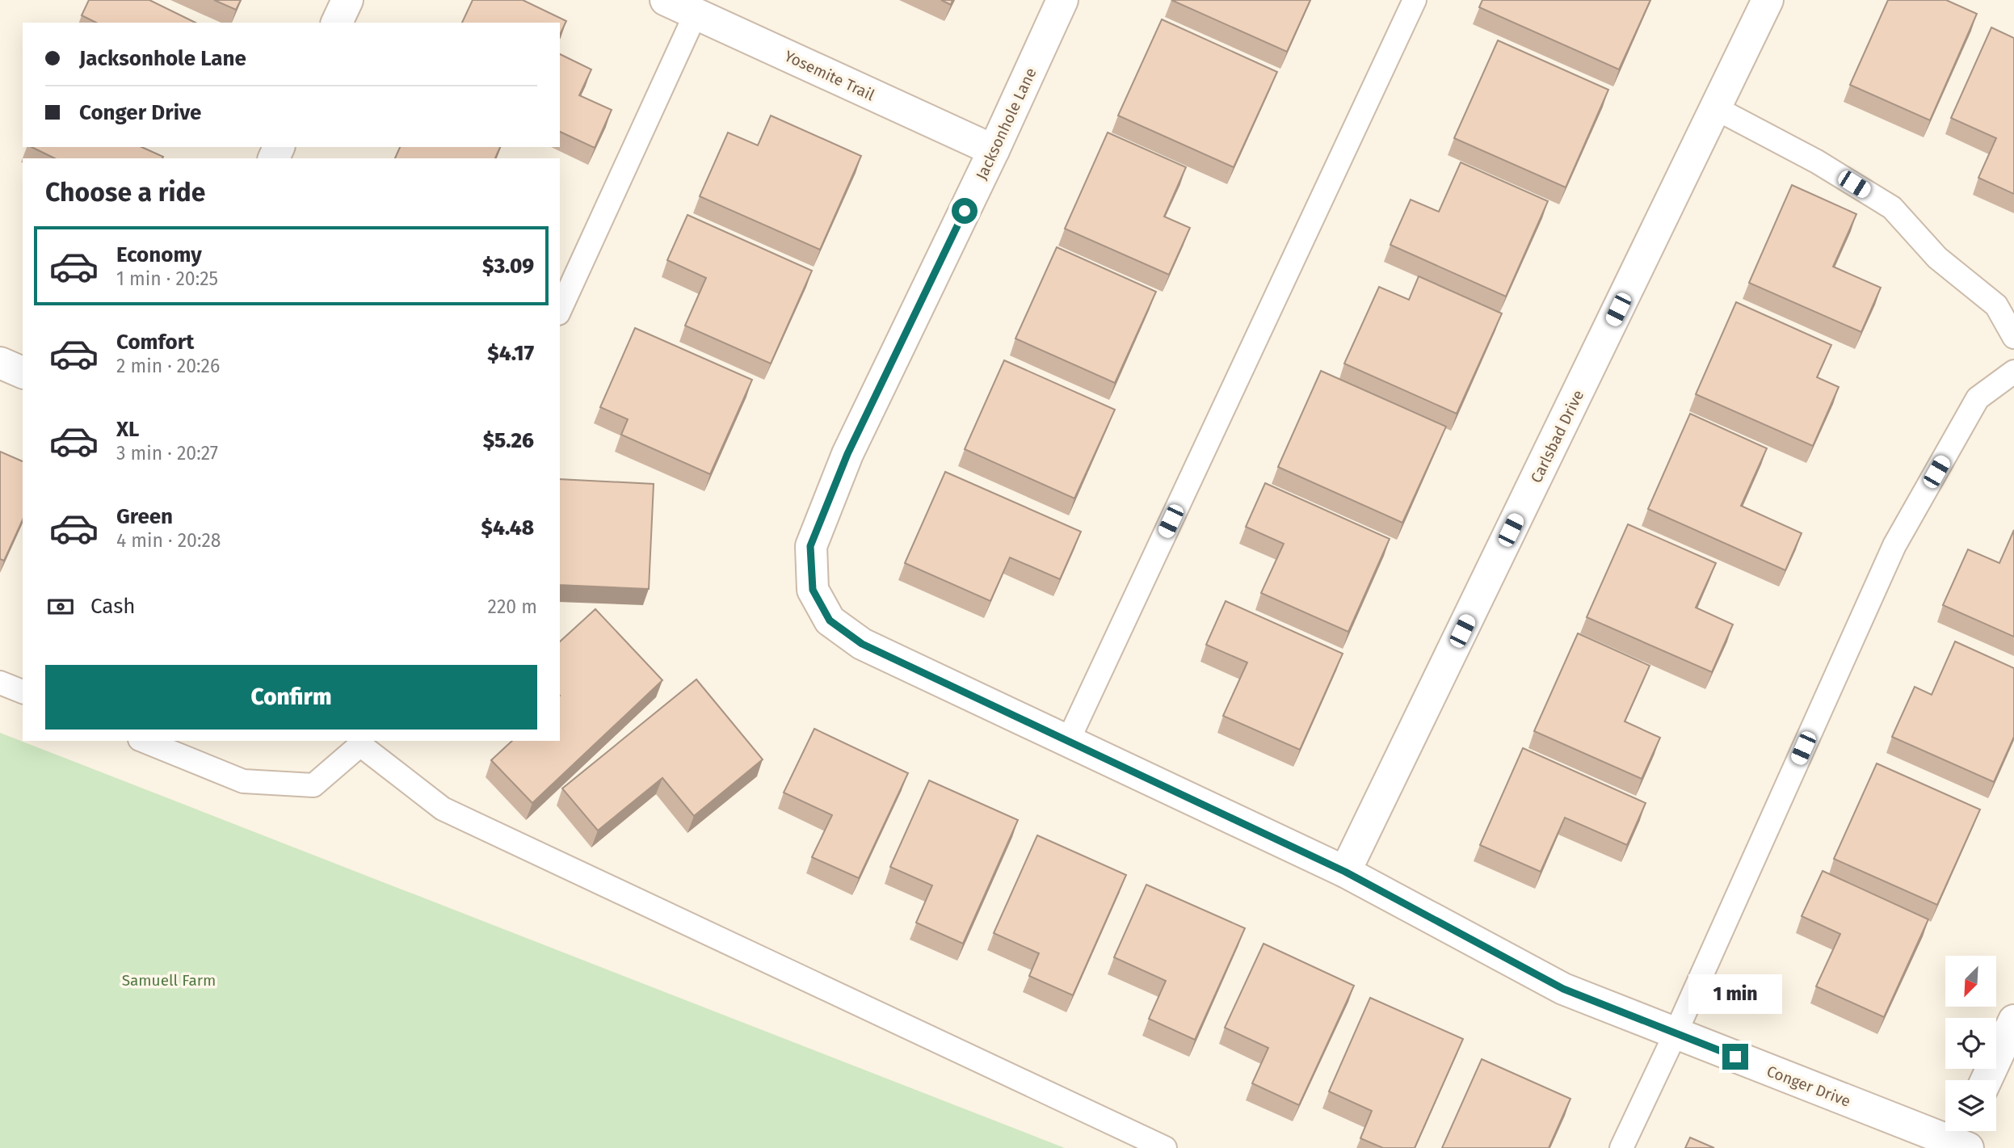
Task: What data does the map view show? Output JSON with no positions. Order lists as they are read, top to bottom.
{
  "streets": {
    "street": [
      "Yosemite Trail",
      "Jacksonhole Lane",
      "Carlsbad Drive",
      "Conger Drive"
    ]
  },
  "crossings": [
    ["Yosemite Trail", "Jacksonhole Lane"],
    ["Jacksonhole Lane", "Conger Drive"],
    ["Carlsbad Drive", "Conger Drive"]
  ],
  "parks": ["Samuell Farm"],
  "north": "bottom left",
  "page": {
    "banner": ["Jacksonhole Lane", "Conger Drive"],
    "heading": "Choose a ride",
    "list": [
      {
        "name": "Economy",
        "note": "1 min · 20:25",
        "value": "$3.09"
      },
      {
        "name": "Comfort",
        "note": "2 min · 20:26",
        "value": "$4.17"
      },
      {
        "name": "XL",
        "note": "3 min · 20:27",
        "value": "$5.26"
      },
      {
        "name": "Green",
        "note": "4 min · 20:28",
        "value": "$4.48"
      }
    ],
    "pay": ["Cash", "220 m"],
    "buttons": "Confirm",
    "bubble": "1 min"
  }
}
